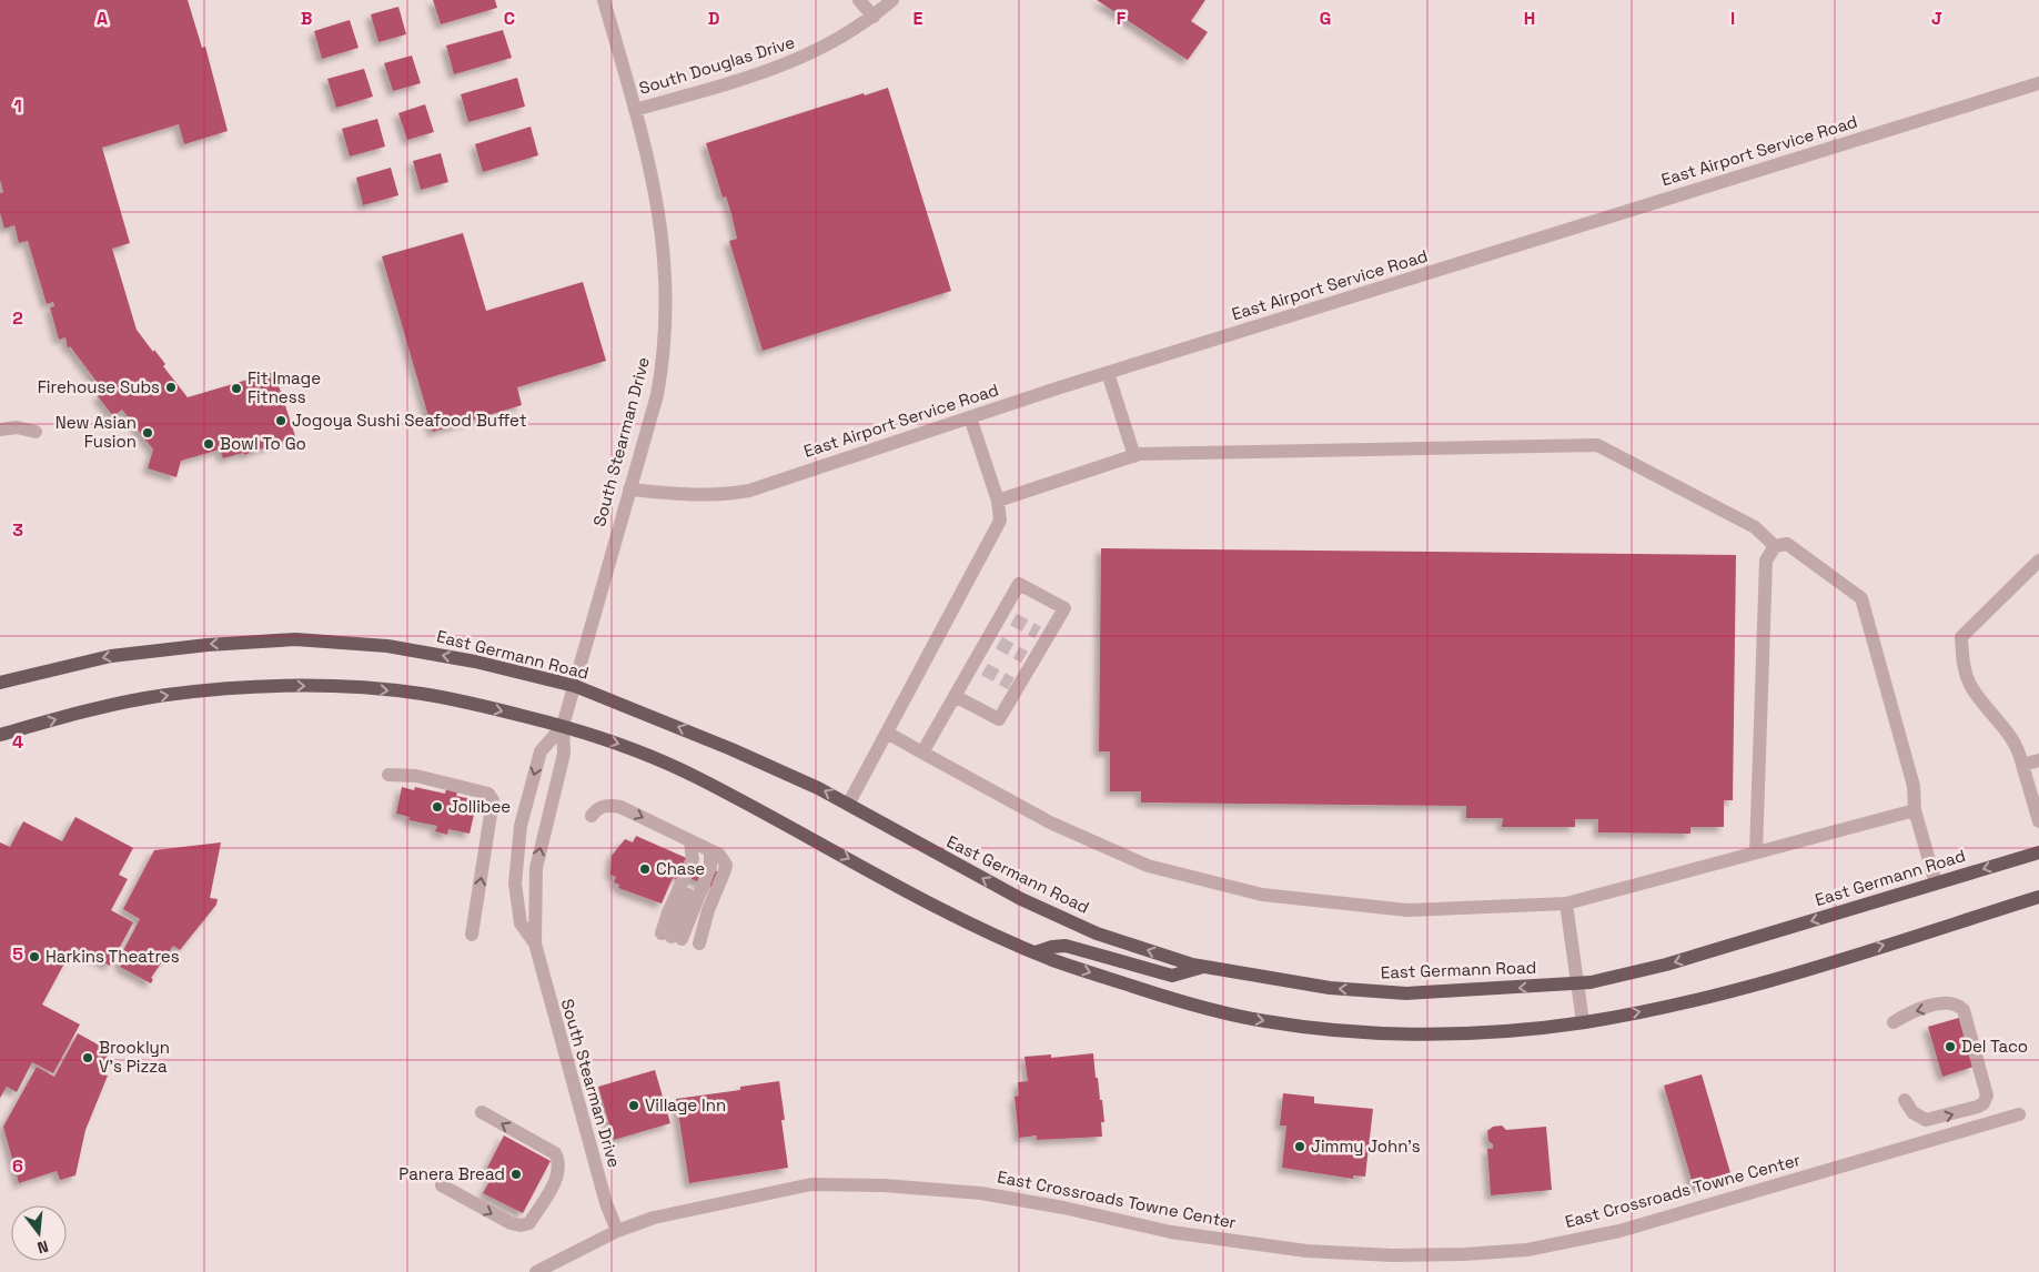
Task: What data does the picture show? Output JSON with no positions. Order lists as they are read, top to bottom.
{
  "streets": {
    "main road": ["East Germann Road"],
    "street": [
      "South Douglas Drive",
      "East Airport Service Road",
      "South Stearman Drive",
      "East Crossroads Towne Center"
    ]
  },
  "crossings": [
    ["South Douglas Drive", "South Stearman Drive"],
    ["East Airport Service Road", "South Stearman Drive"],
    ["South Stearman Drive", "East Germann Road"],
    ["South Stearman Drive", "East Crossroads Towne Center"]
  ],
  "places": [
    "Firehouse Subs",
    "Fit Image Fitness",
    "Jogoya Sushi Seafood Buffet",
    "New Asian Fusion",
    "Bowl To Go",
    "Jollibee",
    "Chase",
    "Harkins Theatres",
    "Del Taco",
    "Brooklyn V's Pizza",
    "Village Inn",
    "Jimmy John's",
    "Panera Bread"
  ],
  "north": "bottom",
  "grid": {
    "columns": [
      "A",
      "B",
      "C",
      "D",
      "E",
      "F",
      "G",
      "H",
      "I",
      "J"
    ],
    "rows": [
      "1",
      "2",
      "3",
      "4",
      "5",
      "6"
    ]
  }
}
